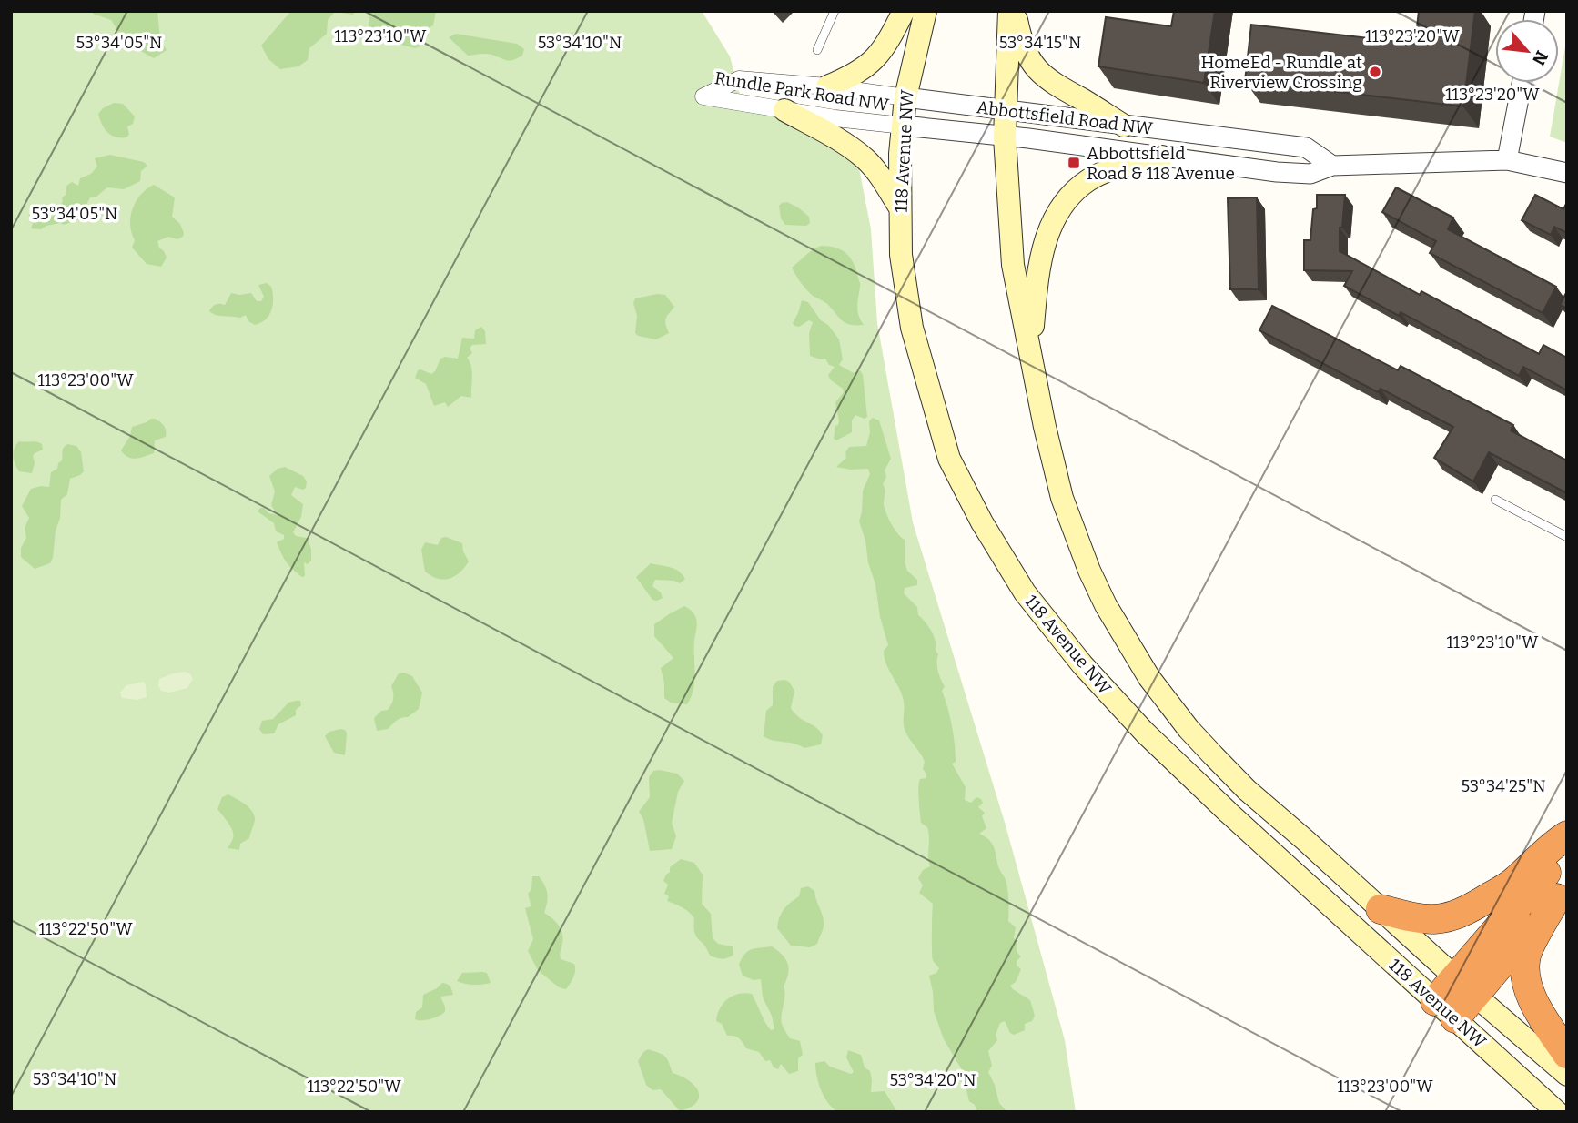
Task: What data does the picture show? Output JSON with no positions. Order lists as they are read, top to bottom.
{
  "streets": {
    "main road": ["118 Avenue NW"],
    "street": ["Rundle Park Road NW", "Abbottsfield Road NW"]
  },
  "crossings": [
    ["Rundle Park Road NW", "Abbottsfield Road NW"],
    ["Rundle Park Road NW", "118 Avenue NW"],
    ["Abbottsfield Road NW", "118 Avenue NW"]
  ],
  "places": {
    "other": ["HomeEd - Rundle at Riverview Crossing"],
    "transit": ["Abbottsfield Road & 118 Avenue"]
  },
  "north": "bottom right",
  "coordinates": [
    "113°23'20\"W",
    "113°23'10\"W",
    "53°34'05\"N",
    "53°34'10\"N",
    "53°34'15\"N",
    "113°23'00\"W",
    "53°34'25\"N",
    "113°22'50\"W",
    "53°34'20\"N"
  ]
}
